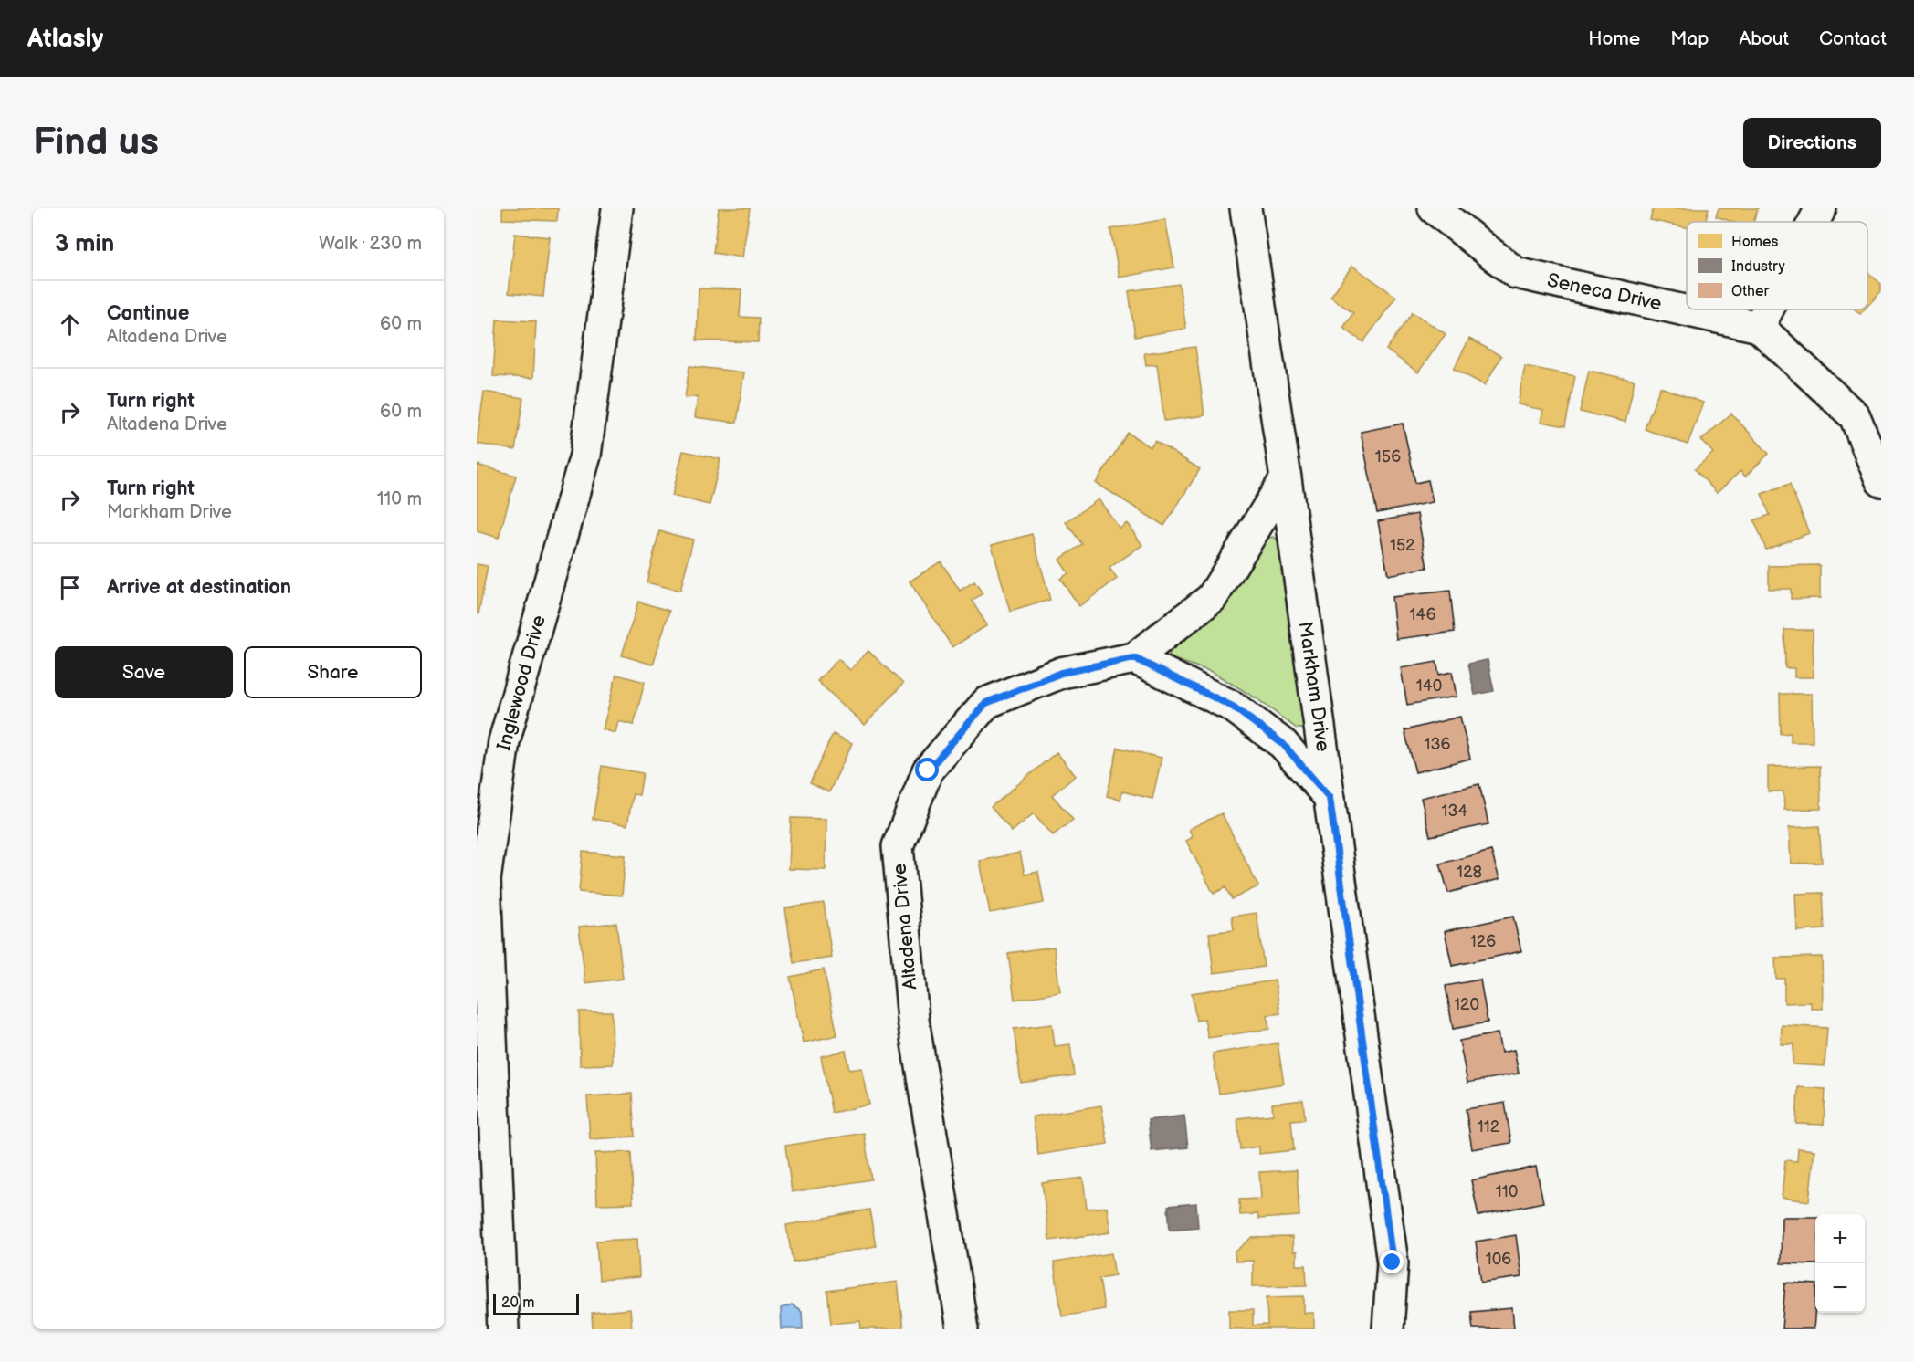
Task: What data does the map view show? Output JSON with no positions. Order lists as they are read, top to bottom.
{
  "streets": {
    "street": [
      "Seneca Drive",
      "Inglewood Drive",
      "Markham Drive",
      "Altadena Drive"
    ]
  },
  "crossings": [
    ["Markham Drive", "Altadena Drive"]
  ],
  "house_numbers": [
    "156",
    "152",
    "146",
    "140",
    "136",
    "134",
    "128",
    "126",
    "120",
    "112",
    "110",
    "106"
  ],
  "legend": ["Homes", "Industry", "Other"],
  "scale_bar": "20 m",
  "page": {
    "header": "Atlasly",
    "nav": [
      "Home",
      "Map",
      "About",
      "Contact"
    ],
    "buttons": [
      "Directions",
      ["Save", "Share"]
    ],
    "title": "Find us",
    "heading": ["3 min", "Walk · 230 m"],
    "list": [
      ["Continue", "Altadena Drive", "60 m"],
      ["Turn right", "Altadena Drive", "60 m"],
      ["Turn right", "Markham Drive", "110 m"],
      "Arrive at destination"
    ],
    "map_buttons": ["+", "−"],
    "scale": "20 m"
  }
}
